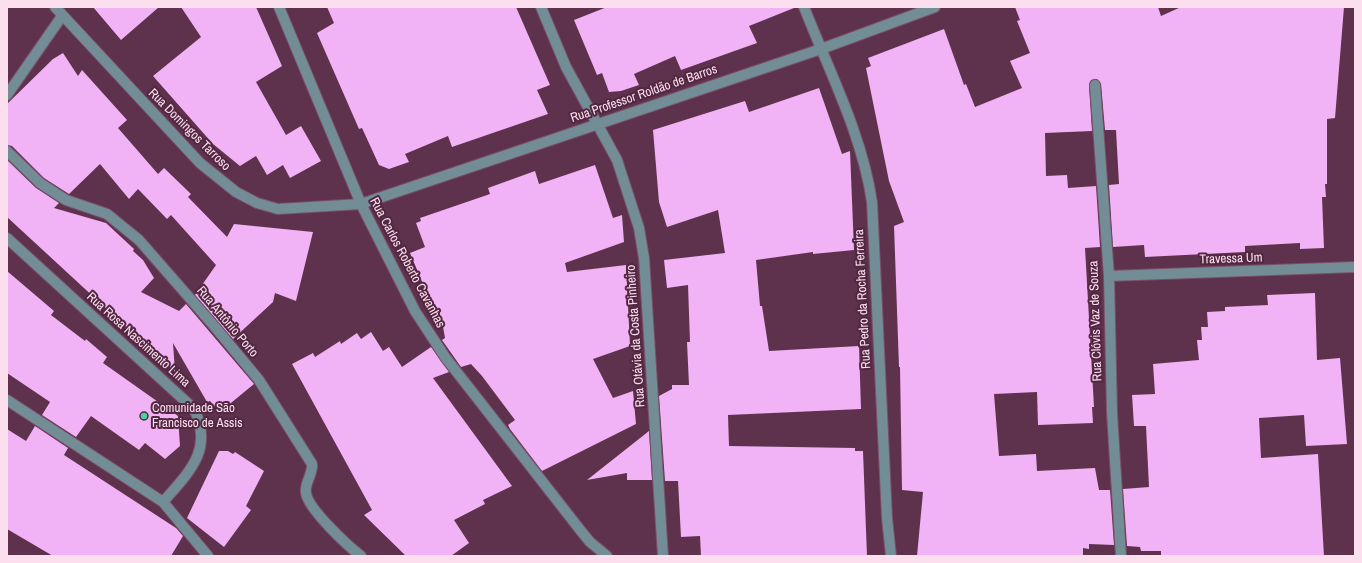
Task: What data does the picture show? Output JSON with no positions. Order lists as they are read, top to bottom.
{
  "streets": {
    "street": [
      "Rua Professor Roldão de Barros",
      "Rua Domingos Tarroso",
      "Travessa Um",
      "Rua Carlos Roberto Cavanhas",
      "Rua Pedro da Rocha Ferreira",
      "Rua Clóvis Vaz de Souza",
      "Rua Antônio Porto",
      "Rua Otávia da Costa Pinheiro",
      "Rua Rosa Nascimento Lima"
    ]
  },
  "crossings": [
    ["Rua Professor Roldão de Barros", "Rua Domingos Tarroso"],
    ["Rua Professor Roldão de Barros", "Rua Carlos Roberto Cavanhas"],
    ["Rua Professor Roldão de Barros", "Rua Pedro da Rocha Ferreira"],
    ["Rua Professor Roldão de Barros", "Rua Otávia da Costa Pinheiro"],
    ["Rua Domingos Tarroso", "Rua Carlos Roberto Cavanhas"],
    ["Travessa Um", "Rua Clóvis Vaz de Souza"]
  ],
  "places": ["Comunidade São Francisco de Assis"]
}
